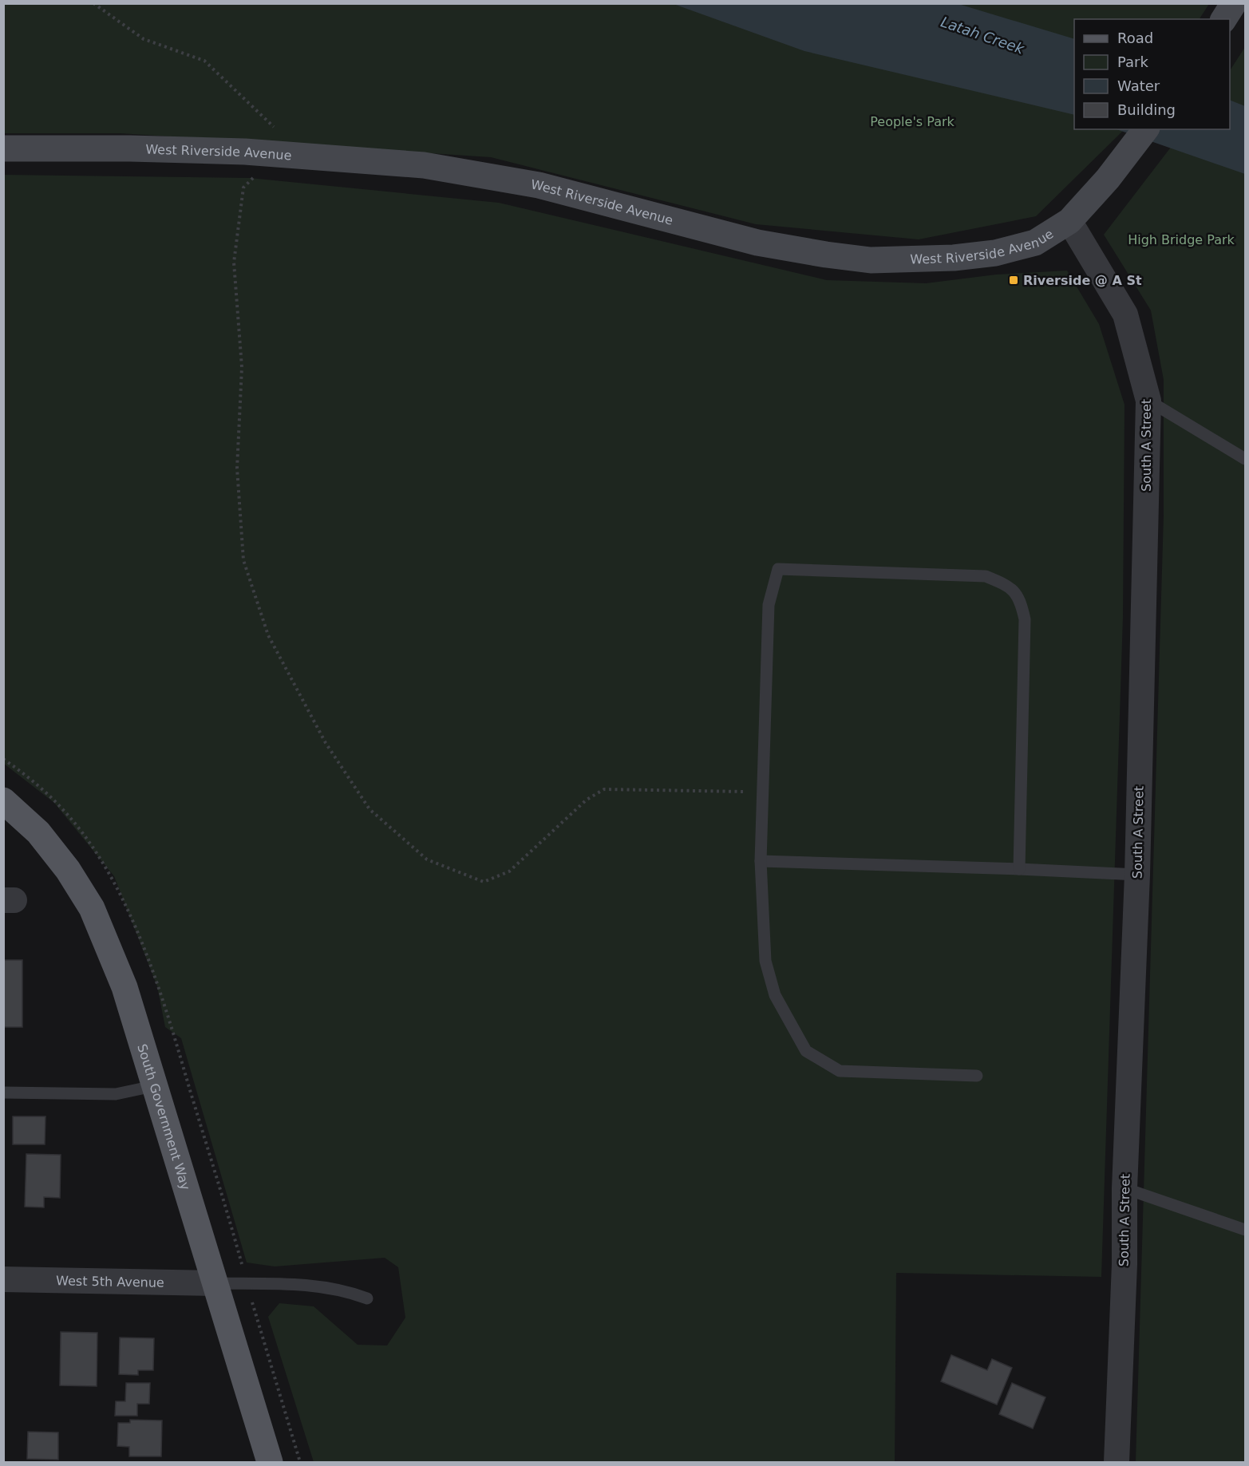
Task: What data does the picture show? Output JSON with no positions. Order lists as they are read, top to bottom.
{
  "streets": {
    "main road": ["West Riverside Avenue", "South Government Way"],
    "street": ["South A Street", "West 5th Avenue"]
  },
  "crossings": [
    ["West Riverside Avenue", "South A Street"],
    ["South Government Way", "West 5th Avenue"]
  ],
  "water": ["Latah Creek"],
  "parks": ["People's Park", "High Bridge Park"],
  "places": {
    "transit": ["Riverside @ A St"]
  },
  "legend": [
    "Road",
    "Park",
    "Water",
    "Building"
  ]
}
